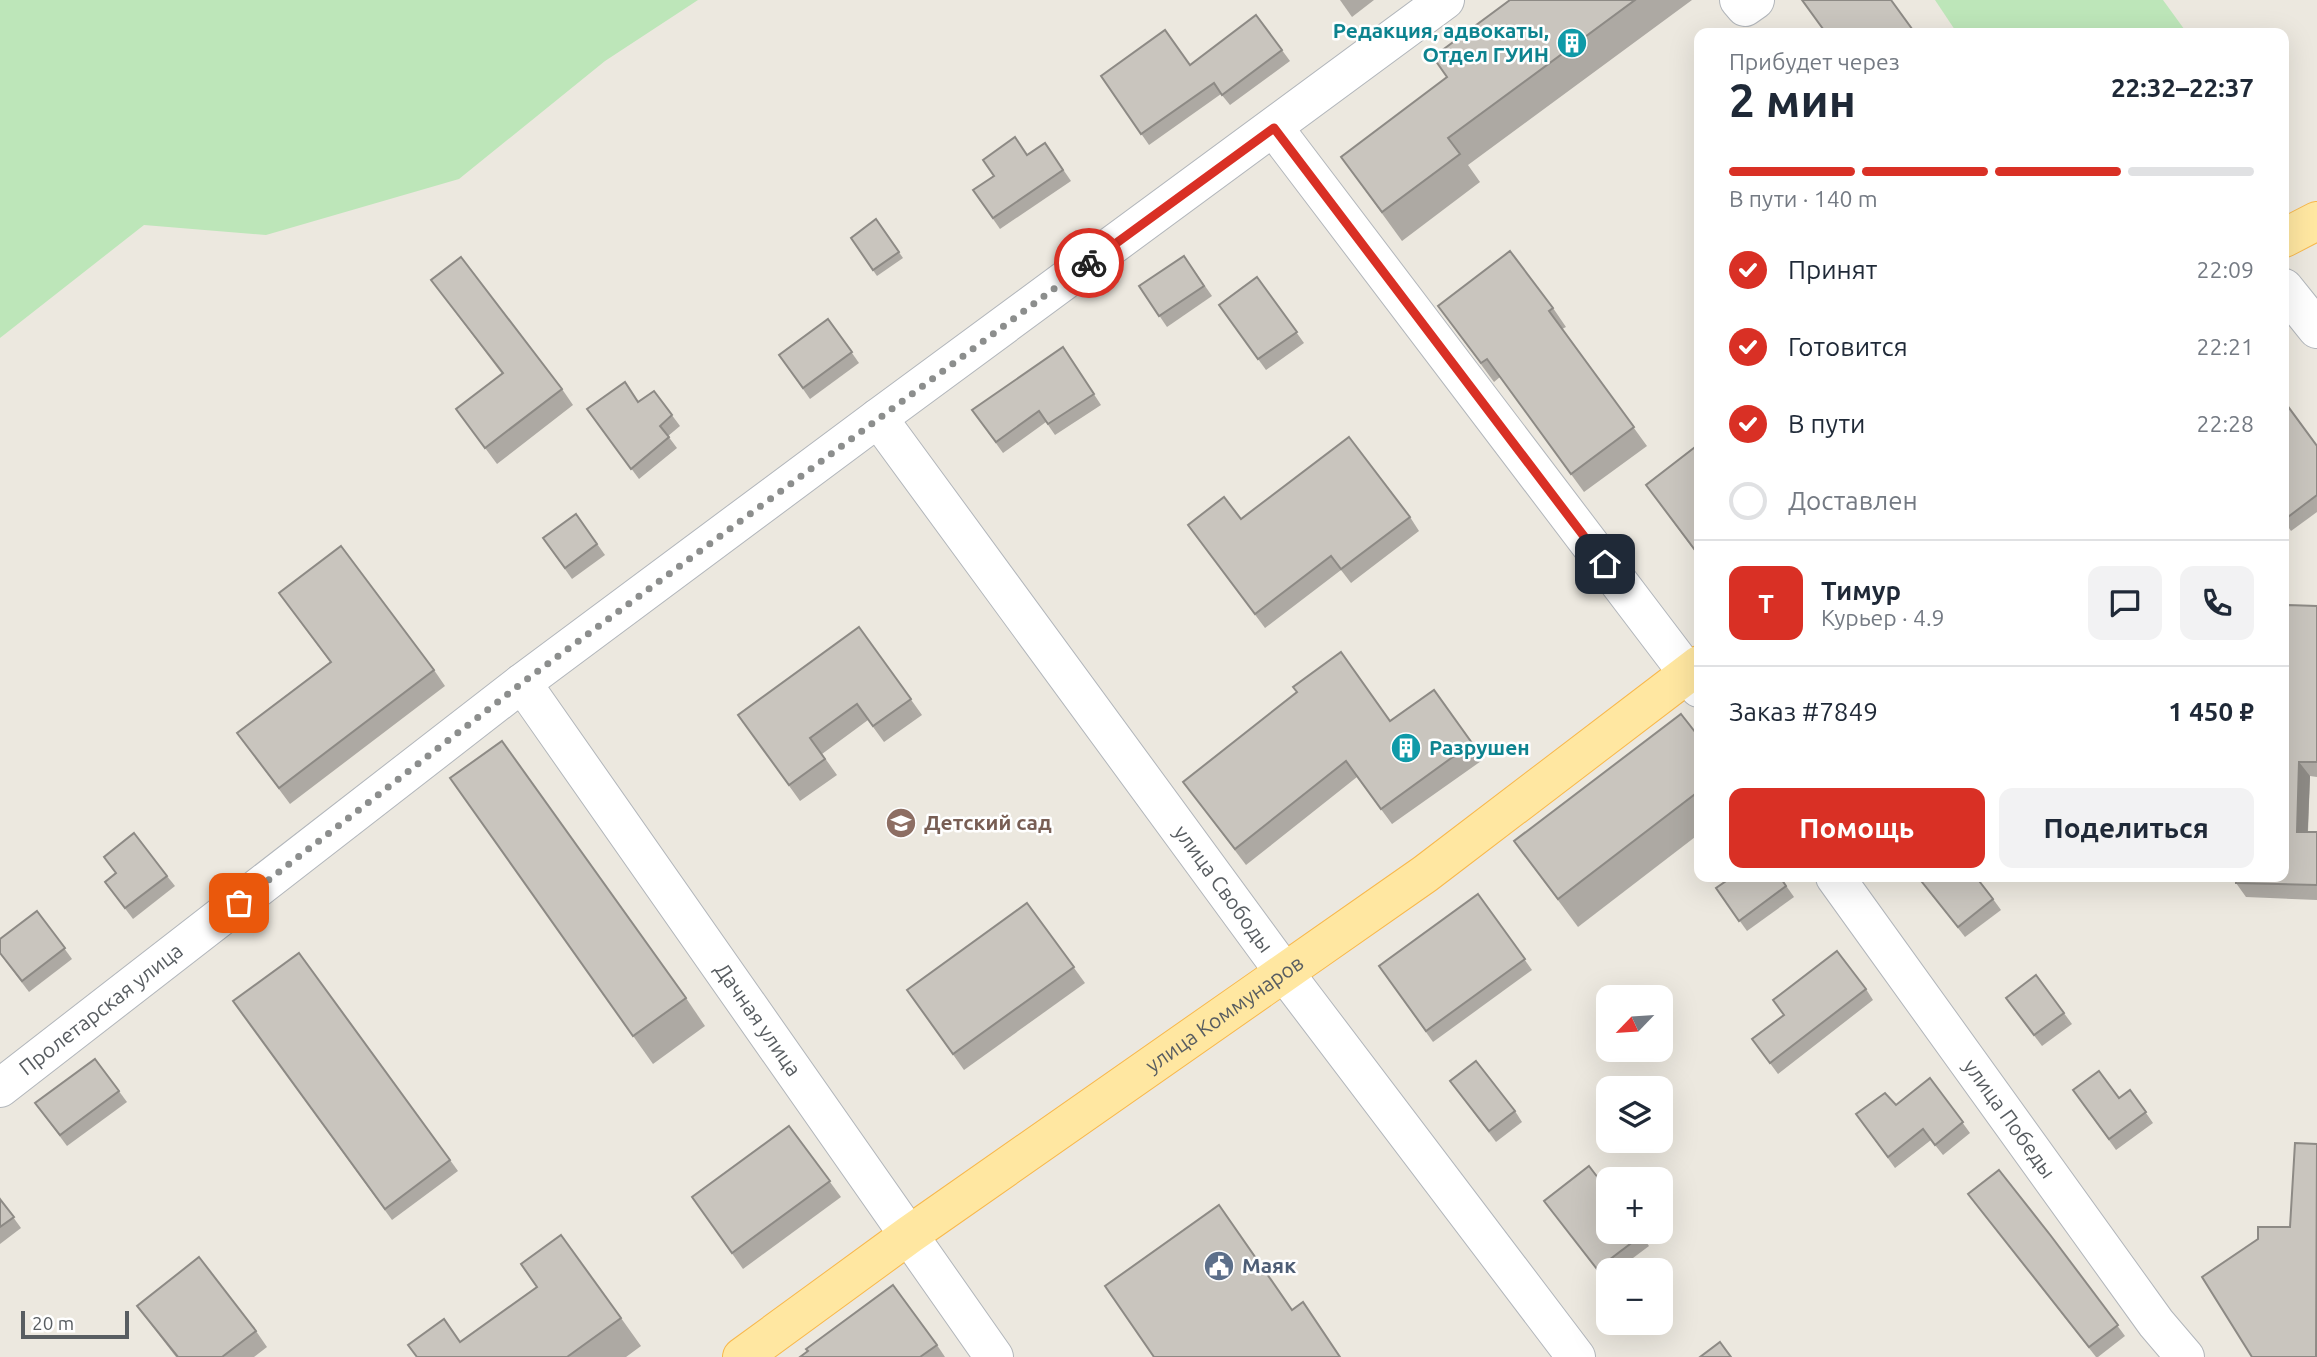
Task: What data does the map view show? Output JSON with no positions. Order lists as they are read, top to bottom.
{
  "streets": {
    "main road": ["улица Коммунаров"],
    "street": [
      "улица Свободы",
      "Пролетарская улица",
      "Дачная улица",
      "улица Победы"
    ]
  },
  "crossings": [
    ["улица Свободы", "Пролетарская улица"],
    ["улица Свободы", "улица Коммунаров"],
    ["Пролетарская улица", "Дачная улица"],
    ["улица Коммунаров", "Дачная улица"]
  ],
  "places": {
    "building": ["Редакция, адвокаты, Отдел ГУИН", "Разрушен"],
    "school or university": ["Детский сад"],
    "public building": ["Маяк"]
  },
  "scale_bar": "20 m",
  "north": "bottom left",
  "page": {
    "heading": ["2 мин", "Прибудет через", "22:32–22:37"],
    "panel": [
      "Тимур",
      "Курьер · 4.9",
      "Заказ #7849",
      "1 450 ₽"
    ],
    "bar": "В пути · 140 m",
    "list": [
      ["Принят", "22:09"],
      ["Готовится", "22:21"],
      ["В пути", "22:28"],
      "Доставлен"
    ],
    "round": "Т",
    "buttons": ["Помощь", "Поделиться"],
    "map_buttons": ["+", "−"],
    "scale": "20 m"
  }
}
